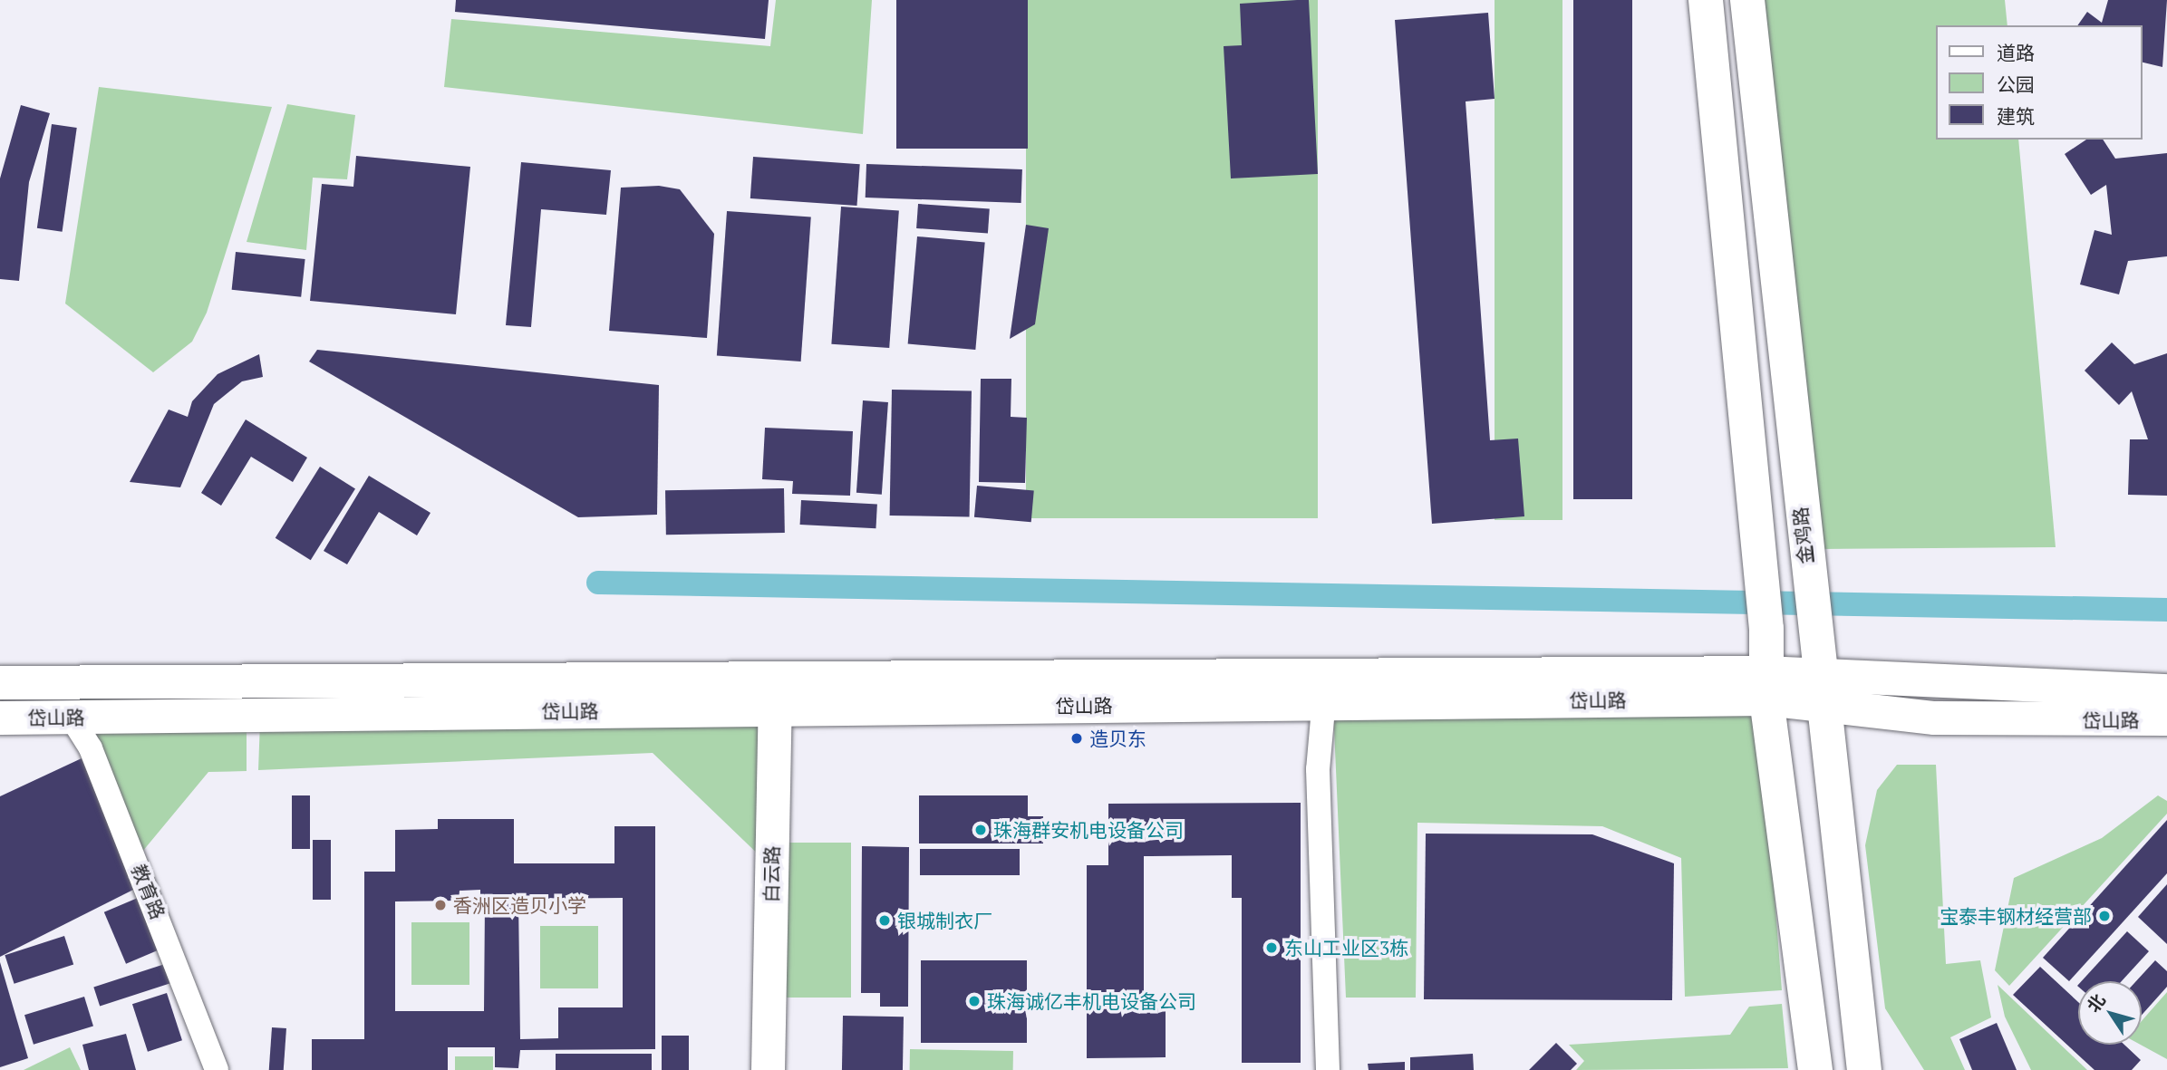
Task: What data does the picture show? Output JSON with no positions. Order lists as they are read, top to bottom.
{
  "streets": {
    "main road": ["金鸡路"],
    "street": ["岱山路", "白云路", "教育路"]
  },
  "crossings": [
    ["金鸡路", "岱山路"],
    ["岱山路", "白云路"],
    ["岱山路", "教育路"]
  ],
  "places": [
    "造贝东",
    "珠海群安机电设备公司",
    "香洲区造贝小学",
    "宝泰丰钢材经营部",
    "银城制衣厂",
    "东山工业区3栋",
    "珠海诚亿丰机电设备公司"
  ],
  "legend": ["道路", "公园", "建筑"],
  "north": "top left"
}
